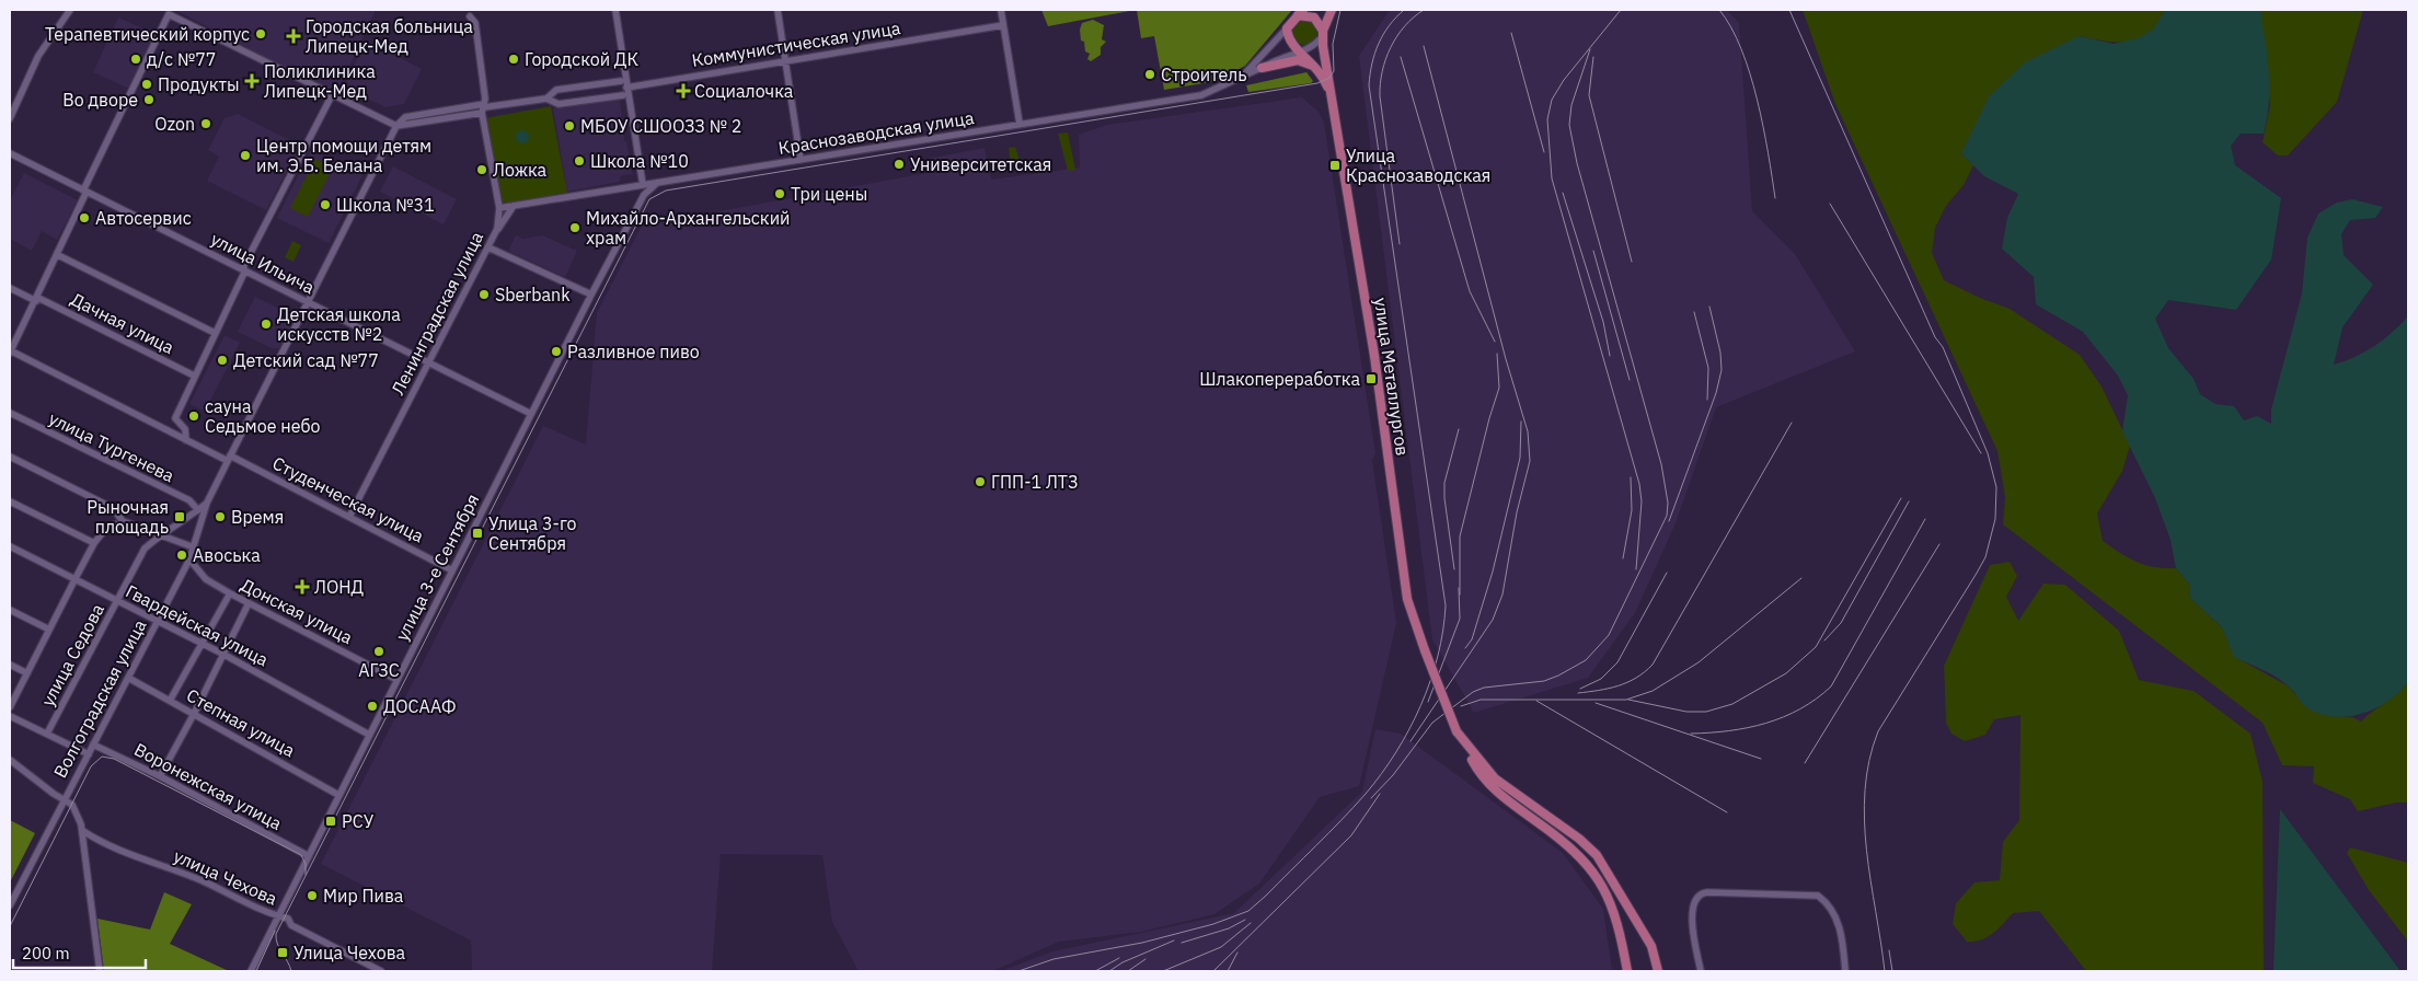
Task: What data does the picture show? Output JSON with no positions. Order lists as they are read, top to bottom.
{
  "streets": {
    "main road": ["улица Металлургов"],
    "street": [
      "Коммунистическая улица",
      "Краснозаводская улица",
      "улица Ильича",
      "Ленинградская улица",
      "Дачная улица",
      "улица Тургенева",
      "Студенческая улица",
      "улица 3-е Сентября",
      "Донская улица",
      "Гвардейская улица",
      "улица Седова",
      "Волгоградская улица",
      "Степная улица",
      "Воронежская улица",
      "улица Чехова"
    ]
  },
  "crossings": [
    ["Краснозаводская улица", "Ленинградская улица"],
    ["Краснозаводская улица", "улица 3-е Сентября"],
    ["улица Ильича", "Ленинградская улица"],
    ["улица Ильича", "улица 3-е Сентября"],
    ["улица Ильича", "Волгоградская улица"],
    ["Ленинградская улица", "Студенческая улица"],
    ["улица Тургенева", "улица Седова"],
    ["улица Тургенева", "Волгоградская улица"],
    ["Студенческая улица", "улица 3-е Сентября"],
    ["Студенческая улица", "Волгоградская улица"],
    ["улица 3-е Сентября", "Донская улица"],
    ["улица 3-е Сентября", "Гвардейская улица"],
    ["улица 3-е Сентября", "Степная улица"],
    ["улица 3-е Сентября", "Воронежская улица"],
    ["улица 3-е Сентября", "улица Чехова"],
    ["Донская улица", "Волгоградская улица"],
    ["Гвардейская улица", "улица Седова"],
    ["Гвардейская улица", "Волгоградская улица"],
    ["улица Седова", "Волгоградская улица"],
    ["Волгоградская улица", "Степная улица"],
    ["Волгоградская улица", "Воронежская улица"]
  ],
  "places": {
    "other": [
      "Терапевтический корпус",
      "д/с №77",
      "Городской ДК",
      "Строитель",
      "Продукты",
      "Во дворе",
      "Ozon",
      "МБОУ СШООЗЗ № 2",
      "Центр помощи детям им. Э.Б. Белана",
      "Школа №10",
      "Университетская",
      "Ложка",
      "Три цены",
      "Школа №31",
      "Автосервис",
      "Михайло-Архангельский храм",
      "Sberbank",
      "Детская школа искусств №2",
      "Разливное пиво",
      "Детский сад №77",
      "сауна Седьмое небо",
      "ГПП-1 ЛТЗ",
      "Время",
      "Авоська",
      "АГЗС",
      "ДОСААФ",
      "Мир Пива"
    ],
    "health": [
      "Городская больница Липецк-Мед",
      "Поликлиника Липецк-Мед",
      "Социалочка",
      "ЛОНД"
    ],
    "transit": [
      "Улица Краснозаводская",
      "Шлакопереработка",
      "Рыночная площадь",
      "Улица 3-го Сентября",
      "РСУ",
      "Улица Чехова"
    ]
  },
  "scale_bar": "200 m"
}
